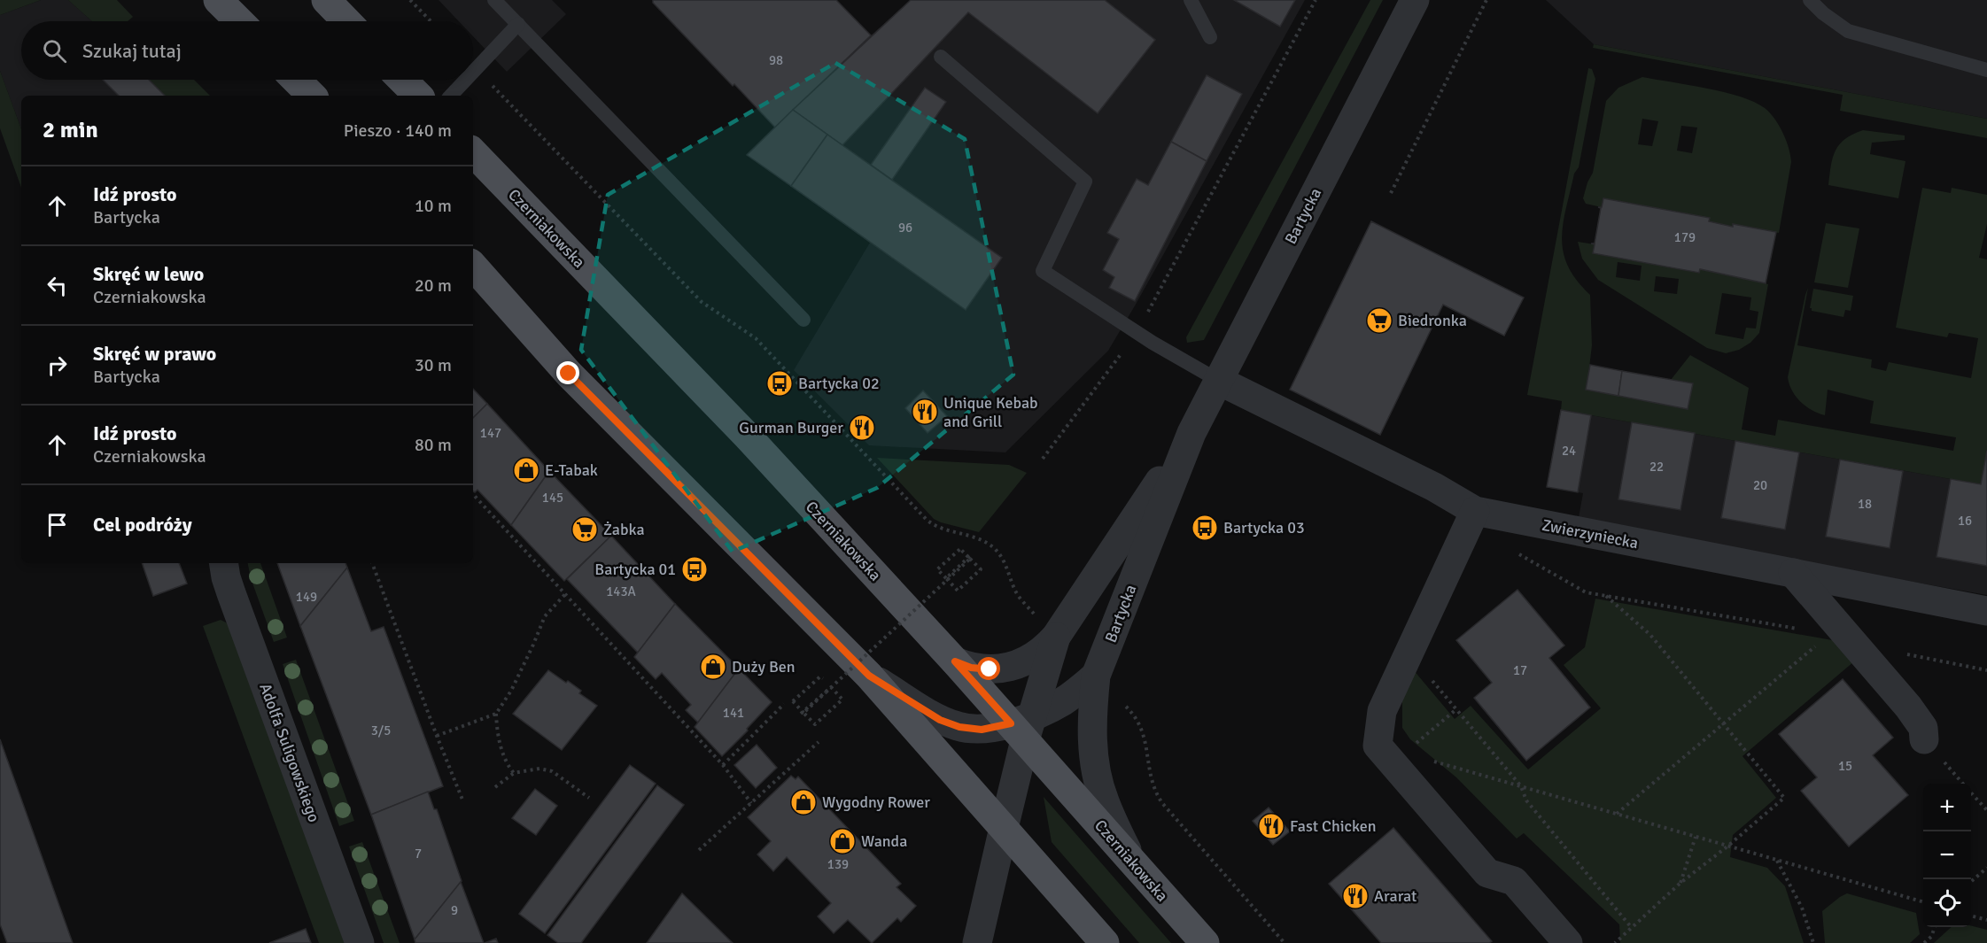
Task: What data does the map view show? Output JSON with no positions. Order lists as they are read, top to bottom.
{
  "streets": {
    "main road": ["Czerniakowska"],
    "street": ["Bartycka", "Zwierzyniecka", "Adolfa Suligowskiego"]
  },
  "crossings": [
    ["Bartycka", "Czerniakowska"],
    ["Bartycka", "Zwierzyniecka"]
  ],
  "places": {
    "supermarket": ["Biedronka", "Żabka"],
    "bus stop": ["Bartycka 02", "Bartycka 03", "Bartycka 01"],
    "restaurant": [
      "Unique Kebab and Grill",
      "Gurman Burger",
      "Fast Chicken",
      "Ararat"
    ],
    "shop": [
      "E-Tabak",
      "Duży Ben",
      "Wygodny Rower",
      "Wanda"
    ]
  },
  "house_numbers": [
    "98",
    "96",
    "179",
    "147",
    "24",
    "22",
    "20",
    "145",
    "18",
    "16",
    "143A",
    "149",
    "17",
    "141",
    "3/5",
    "15",
    "7",
    "139",
    "9"
  ],
  "page": {
    "search": "Szukaj tutaj",
    "heading": ["2 min", "Pieszo · 140 m"],
    "list": [
      ["Idź prosto", "Bartycka", "10 m"],
      ["Skręć w lewo", "Czerniakowska", "20 m"],
      ["Skręć w prawo", "Bartycka", "30 m"],
      ["Idź prosto", "Czerniakowska", "80 m"],
      "Cel podróży"
    ],
    "map_buttons": ["+", "−"]
  }
}
